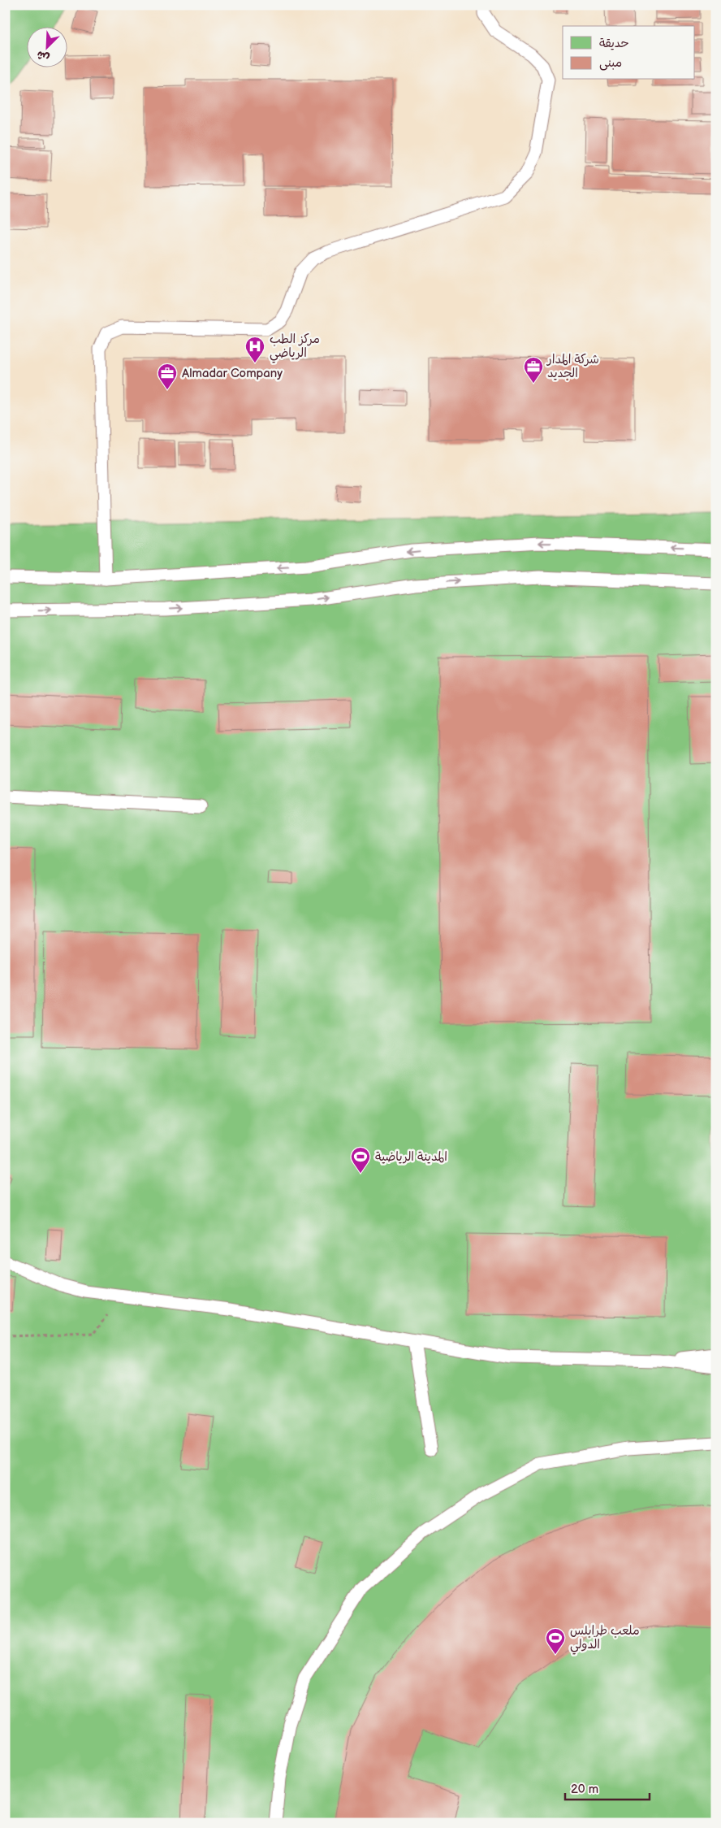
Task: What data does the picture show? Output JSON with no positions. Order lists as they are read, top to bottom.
{
  "places": {
    "hospital": ["مركز الطب الرياضي"],
    "office": ["شركة المدار الجديد", "Almadar Company"],
    "sports": ["المدينة الرياضية", "ملعب طرابلس الدولي"]
  },
  "legend": ["حديقة", "مبنى"],
  "scale_bar": "20 m",
  "north": "bottom left"
}
